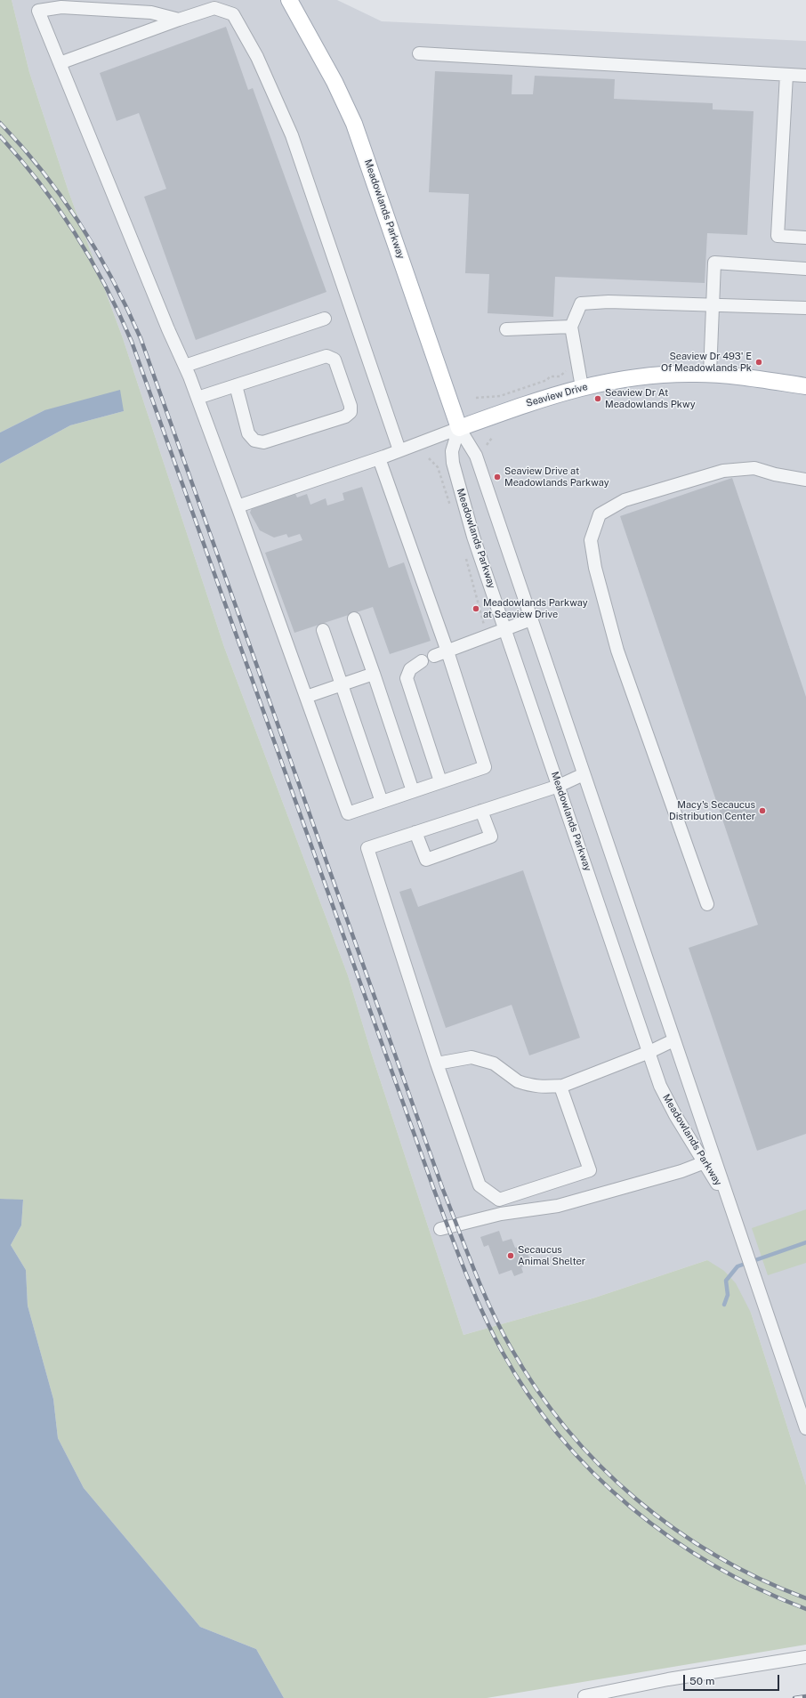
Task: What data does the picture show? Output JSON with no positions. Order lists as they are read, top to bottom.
{
  "streets": {
    "main road": ["Meadowlands Parkway", "Seaview Drive"]
  },
  "crossings": [
    ["Meadowlands Parkway", "Seaview Drive"]
  ],
  "places": [
    "Seaview Dr 493' E Of Meadowlands Pk",
    "Seaview Dr At Meadowlands Pkwy",
    "Seaview Drive at Meadowlands Parkway",
    "Meadowlands Parkway at Seaview Drive",
    "Macy's Secaucus Distribution Center",
    "Secaucus Animal Shelter"
  ],
  "scale_bar": "50 m"
}
